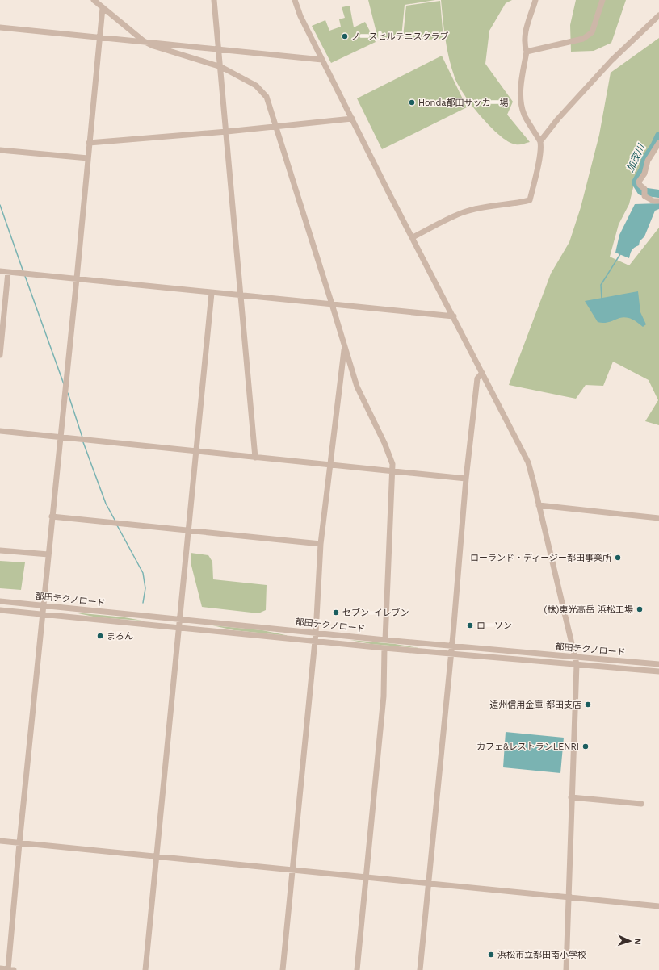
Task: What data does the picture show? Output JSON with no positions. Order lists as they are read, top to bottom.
{
  "streets": {
    "street": ["都田テクノロード"]
  },
  "water": ["加茂川"],
  "places": [
    "ノースヒルテニスクラブ",
    "Honda都田サッカー場",
    "ローランド・ディージー都田事業所",
    "(株)東光高岳 浜松工場",
    "セブン-イレブン",
    "ローソン",
    "まろん",
    "遠州信用金庫 都田支店",
    "カフェ&レストランLENRI",
    "浜松市立都田南小学校"
  ],
  "north": "right"
}
